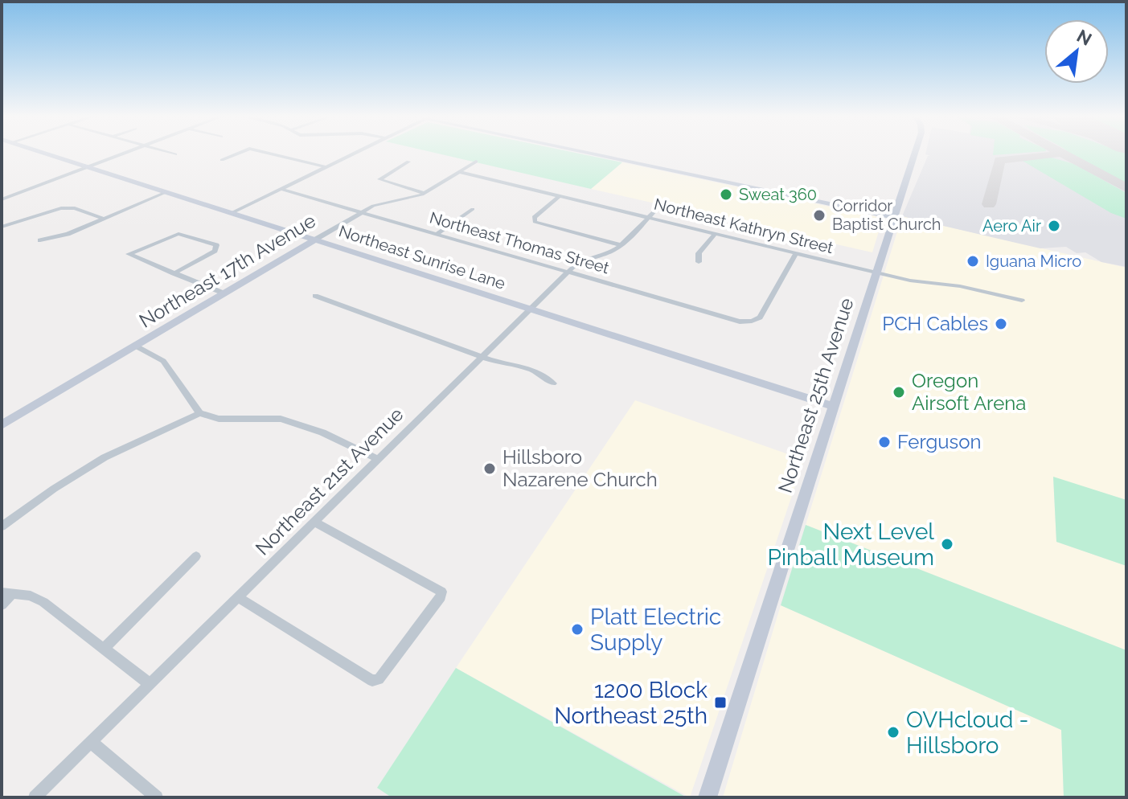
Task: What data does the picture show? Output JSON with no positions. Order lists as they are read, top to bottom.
{
  "streets": {
    "street": [
      "Northeast Kathryn Street",
      "Northeast Thomas Street",
      "Northeast Sunrise Lane",
      "Northeast 17th Avenue",
      "Northeast 25th Avenue",
      "Northeast 21st Avenue"
    ]
  },
  "crossings": [
    ["Northeast Kathryn Street", "Northeast Thomas Street"],
    ["Northeast Kathryn Street", "Northeast 17th Avenue"],
    ["Northeast Kathryn Street", "Northeast 25th Avenue"],
    ["Northeast Kathryn Street", "Northeast 21st Avenue"],
    ["Northeast Thomas Street", "Northeast 17th Avenue"],
    ["Northeast Thomas Street", "Northeast 21st Avenue"],
    ["Northeast Sunrise Lane", "Northeast 17th Avenue"],
    ["Northeast Sunrise Lane", "Northeast 25th Avenue"],
    ["Northeast Sunrise Lane", "Northeast 21st Avenue"]
  ],
  "places": {
    "other": [
      "Sweat 360",
      "Corridor Baptist Church",
      "Aero Air",
      "Iguana Micro",
      "PCH Cables",
      "Oregon Airsoft Arena",
      "Ferguson",
      "Hillsboro Nazarene Church",
      "Next Level Pinball Museum",
      "Platt Electric Supply",
      "OVHcloud - Hillsboro"
    ],
    "transit": ["1200 Block Northeast 25th"]
  },
  "north": "top right"
}
